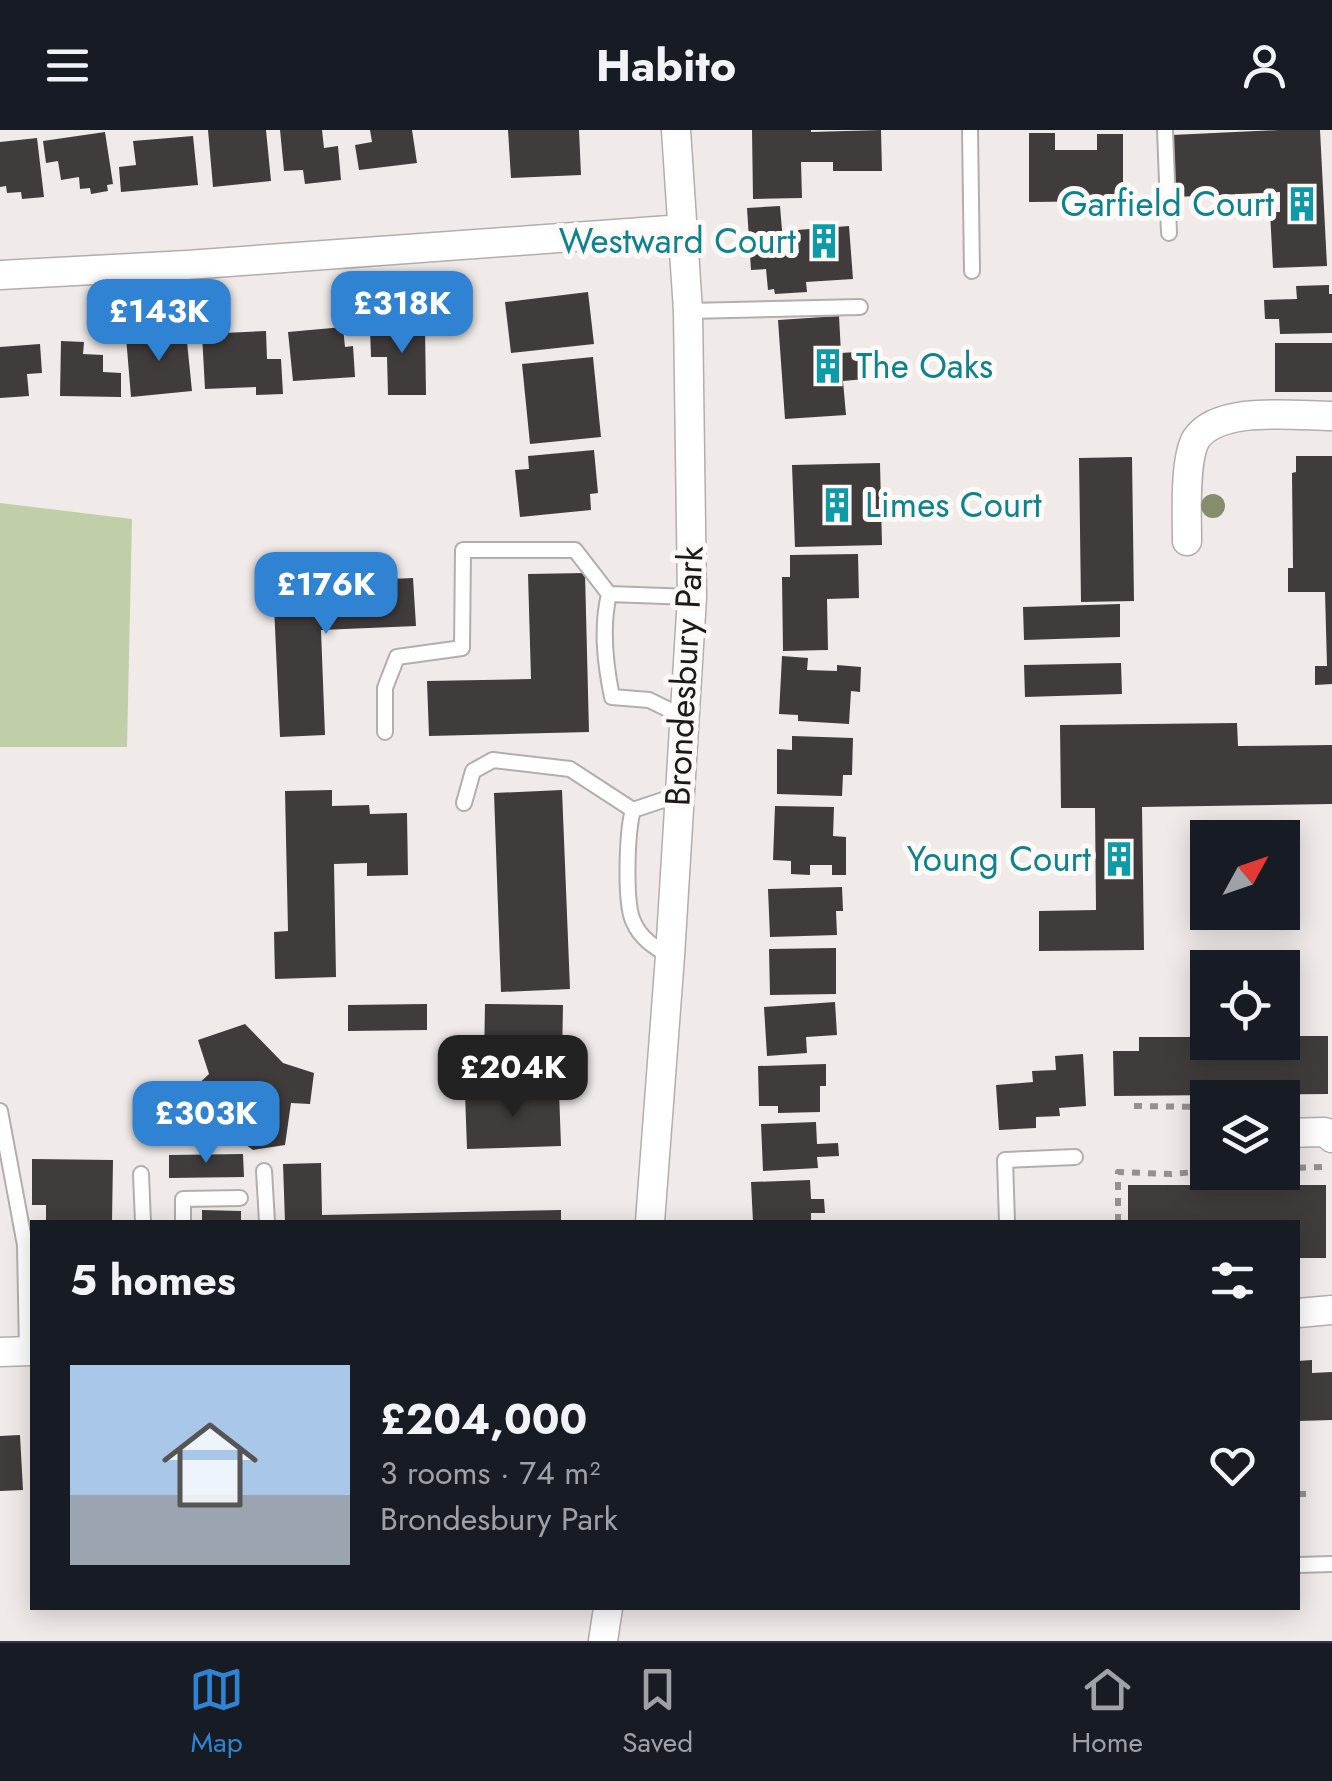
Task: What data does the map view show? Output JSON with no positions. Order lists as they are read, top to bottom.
{
  "streets": {
    "street": ["Brondesbury Park"]
  },
  "places": {
    "building": [
      "Garfield Court",
      "Westward Court",
      "The Oaks",
      "Limes Court",
      "Young Court"
    ]
  },
  "north": "top right",
  "page": {
    "header": "Habito",
    "price": [
      "£318K",
      "£143K",
      "£176K",
      "£204K",
      "£303K"
    ],
    "heading": "5 homes",
    "list": [
      {
        "name": "£204,000",
        "note": "3 rooms · 74 m² · Brondesbury Park"
      }
    ],
    "tabs": ["Map", "Saved", "Home"]
  }
}
